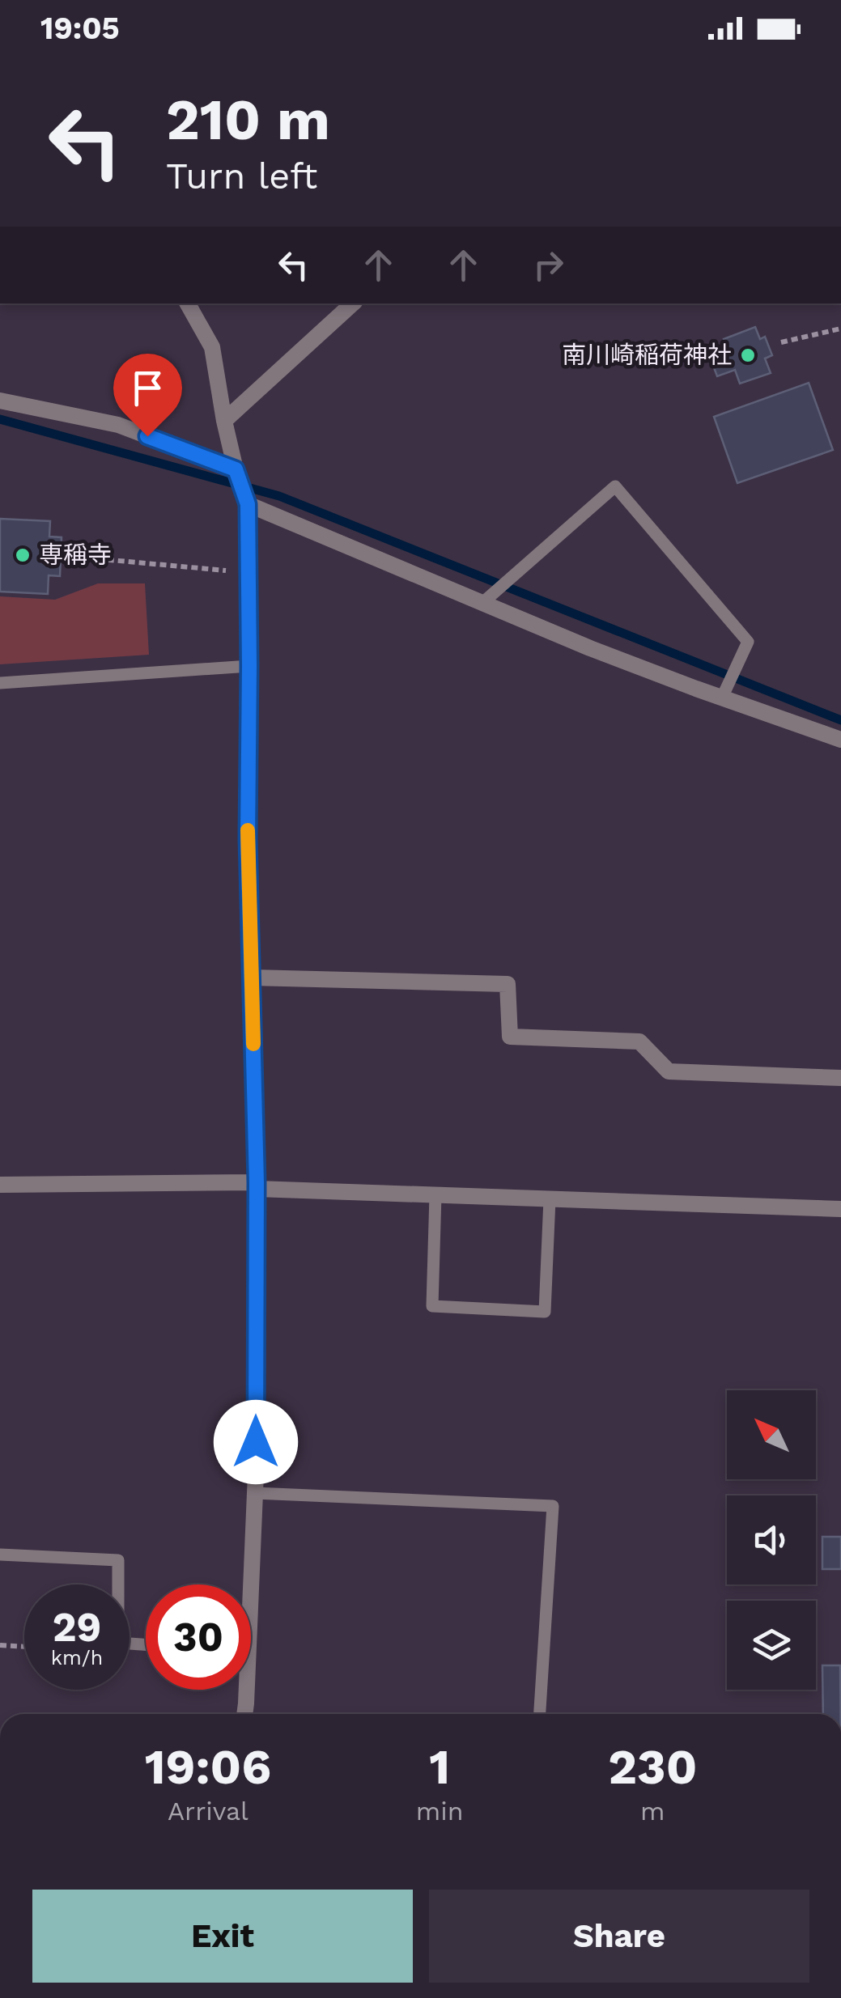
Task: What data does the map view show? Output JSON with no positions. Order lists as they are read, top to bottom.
{
  "places": ["南川崎稲荷神社", "専稱寺"],
  "north": "top left",
  "page": {
    "status": "19:05",
    "turn": ["210 m", "Turn left"],
    "speed": "29 km/h",
    "limit": "30",
    "eta": [
      "19:06",
      "Arrival",
      "1",
      "min",
      "230",
      "m"
    ],
    "buttons": ["Exit", "Share"]
  }
}
